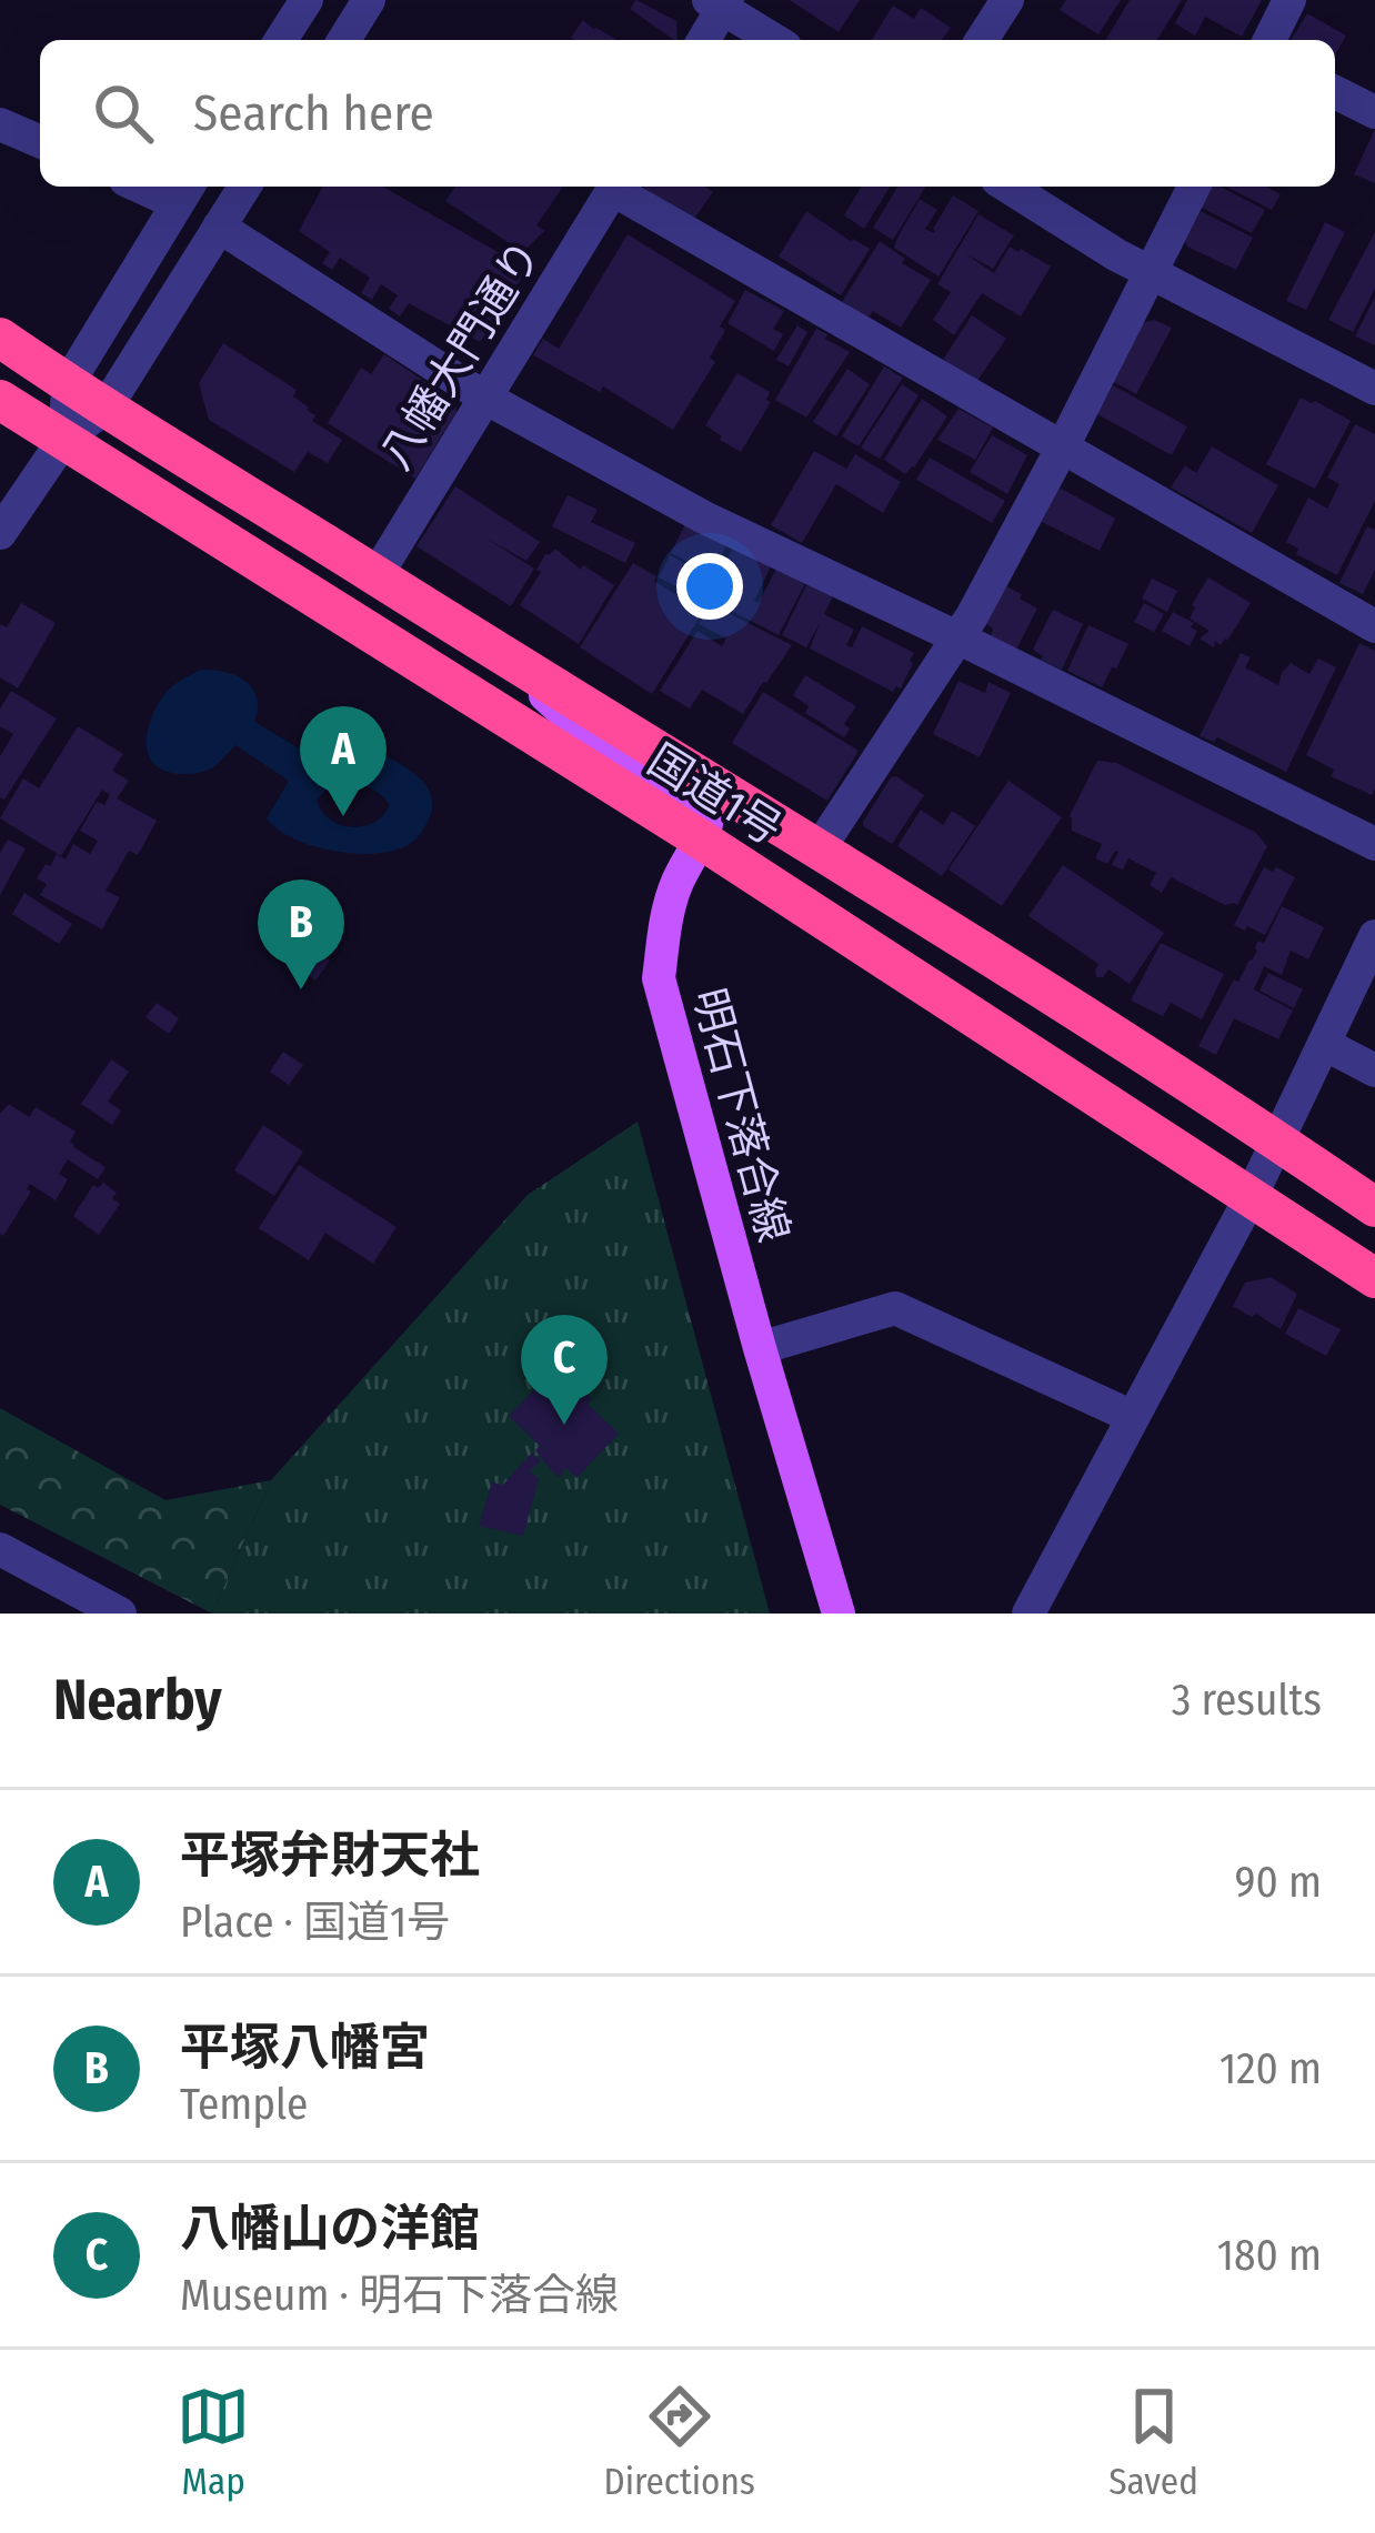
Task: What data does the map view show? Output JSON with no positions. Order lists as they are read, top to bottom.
{
  "streets": {
    "highway": ["国道1号"],
    "main road": ["明石下落合線"],
    "street": ["八幡大門通り"]
  },
  "crossings": [
    ["八幡大門通り", "国道1号"],
    ["国道1号", "明石下落合線"]
  ],
  "page": {
    "search": "Search here",
    "pins": ["A", "B", "C"],
    "heading": ["Nearby", "3 results"],
    "list": [
      {
        "mark": "A",
        "name": "平塚弁財天社",
        "note": "Place · 国道1号",
        "value": "90 m"
      },
      {
        "mark": "B",
        "name": "平塚八幡宮",
        "note": "Temple",
        "value": "120 m"
      },
      {
        "mark": "C",
        "name": "八幡山の洋館",
        "note": "Museum · 明石下落合線",
        "value": "180 m"
      }
    ],
    "nav": ["Map", "Directions", "Saved"]
  }
}
